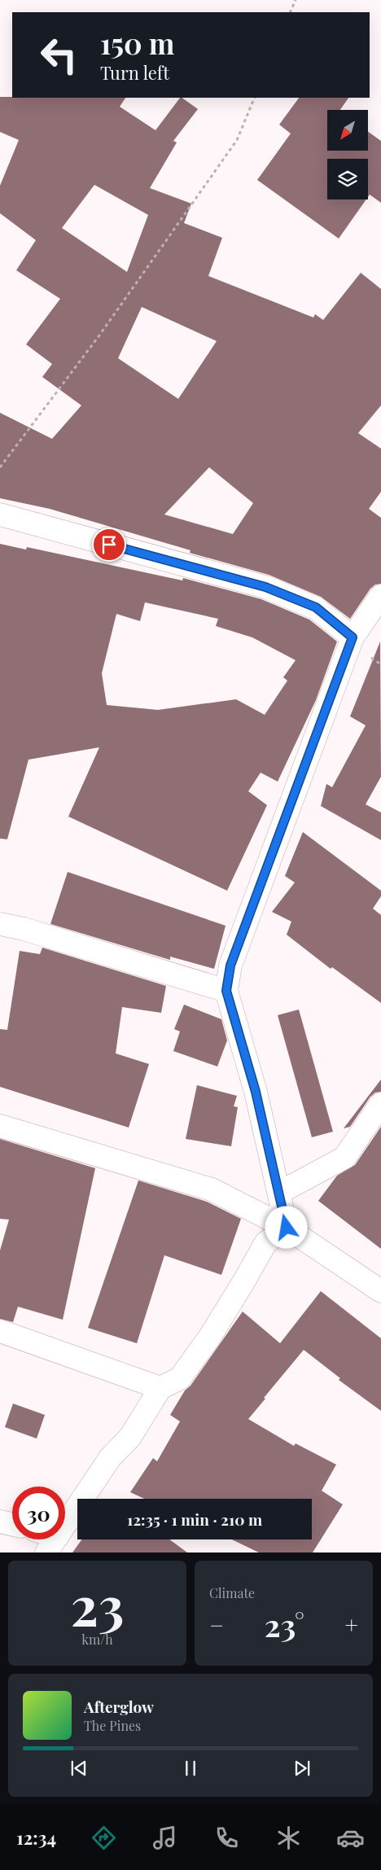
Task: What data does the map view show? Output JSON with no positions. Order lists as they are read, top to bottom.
{
  "north": "bottom left",
  "page": {
    "turn": ["150 m", "Turn left"],
    "limit": "30",
    "trip": "12:35 · 1 min · 210 m",
    "tile": [
      ["23", "km/h"],
      "Climate"
    ],
    "heat": ["−", "23°", "+"],
    "song": ["Afterglow", "The Pines"],
    "tabs": "12:34"
  }
}
